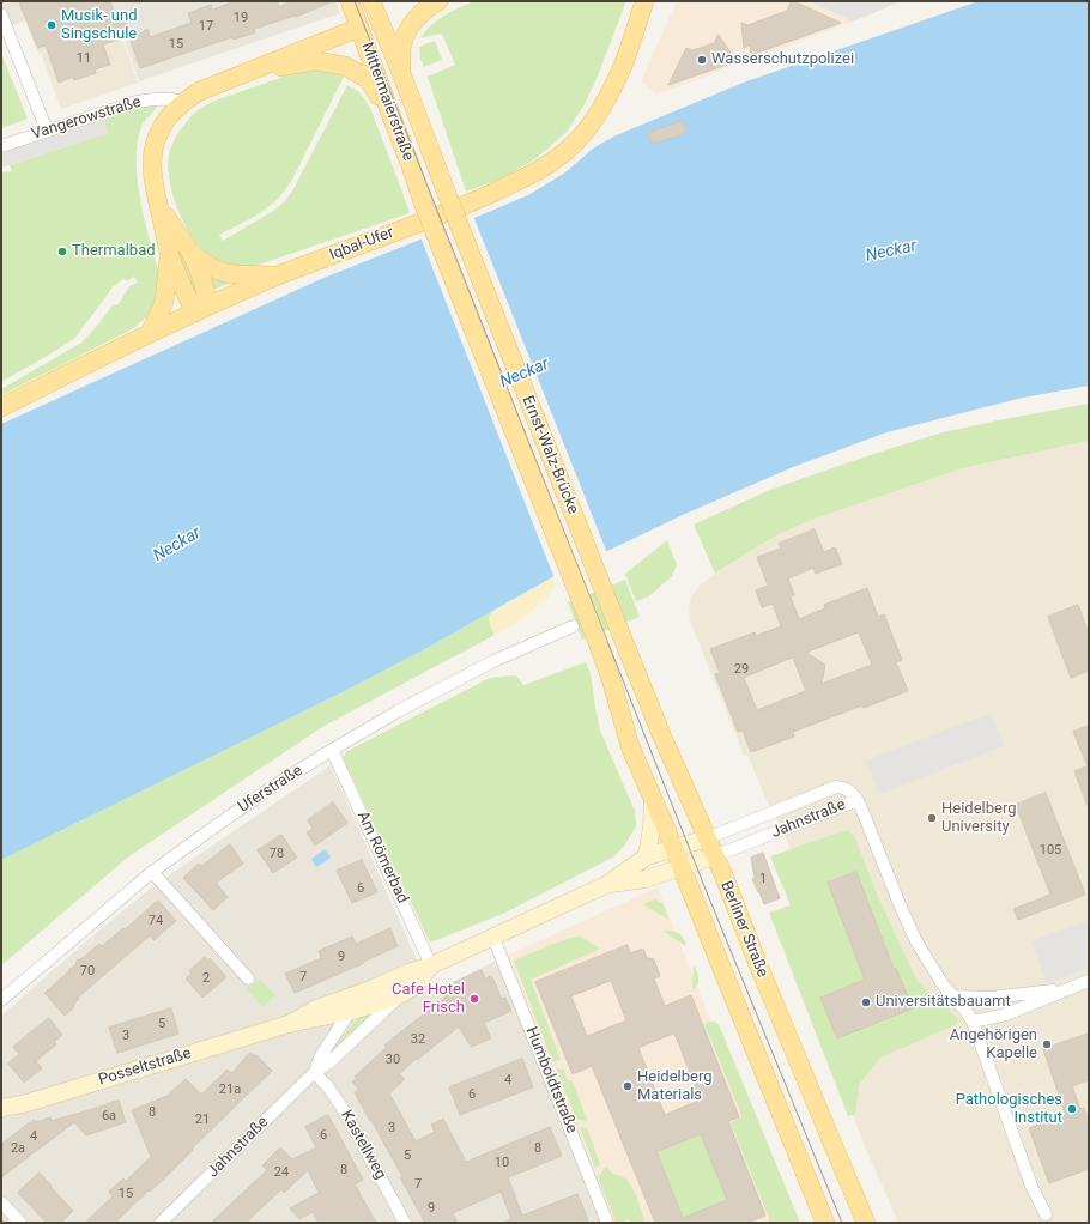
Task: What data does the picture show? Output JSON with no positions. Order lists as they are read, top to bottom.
{
  "streets": {
    "main road": [
      "Mittermaierstraße",
      "Iqbal-Ufer",
      "Ernst-Walz-Brücke",
      "Berliner Straße"
    ],
    "street": [
      "Vangerowstraße",
      "Uferstraße",
      "Jahnstraße",
      "Am Römerbad",
      "Posseltstraße",
      "Humboldtstraße",
      "Kastellweg"
    ]
  },
  "crossings": [
    ["Mittermaierstraße", "Ernst-Walz-Brücke"],
    ["Ernst-Walz-Brücke", "Berliner Straße"],
    ["Uferstraße", "Am Römerbad"],
    ["Jahnstraße", "Am Römerbad"],
    ["Jahnstraße", "Berliner Straße"],
    ["Jahnstraße", "Posseltstraße"],
    ["Jahnstraße", "Humboldtstraße"],
    ["Jahnstraße", "Kastellweg"]
  ],
  "water": ["Neckar"],
  "places": [
    "Musik- und Singschule",
    "Wasserschutzpolizei",
    "Thermalbad",
    "Heidelberg University",
    "Cafe Hotel Frisch",
    "Universitätsbauamt",
    "Angehörigen Kapelle",
    "Heidelberg Materials",
    "Pathologisches Institut"
  ],
  "house_numbers": [
    "19",
    "17",
    "15",
    "11",
    "29",
    "105",
    "78",
    "1",
    "6",
    "74",
    "9",
    "70",
    "7",
    "2",
    "5",
    "3",
    "32",
    "30",
    "4",
    "21a",
    "6",
    "8",
    "6a",
    "21",
    "3",
    "6",
    "4",
    "2a",
    "8",
    "5",
    "10",
    "8",
    "24",
    "7",
    "15",
    "9"
  ]
}
